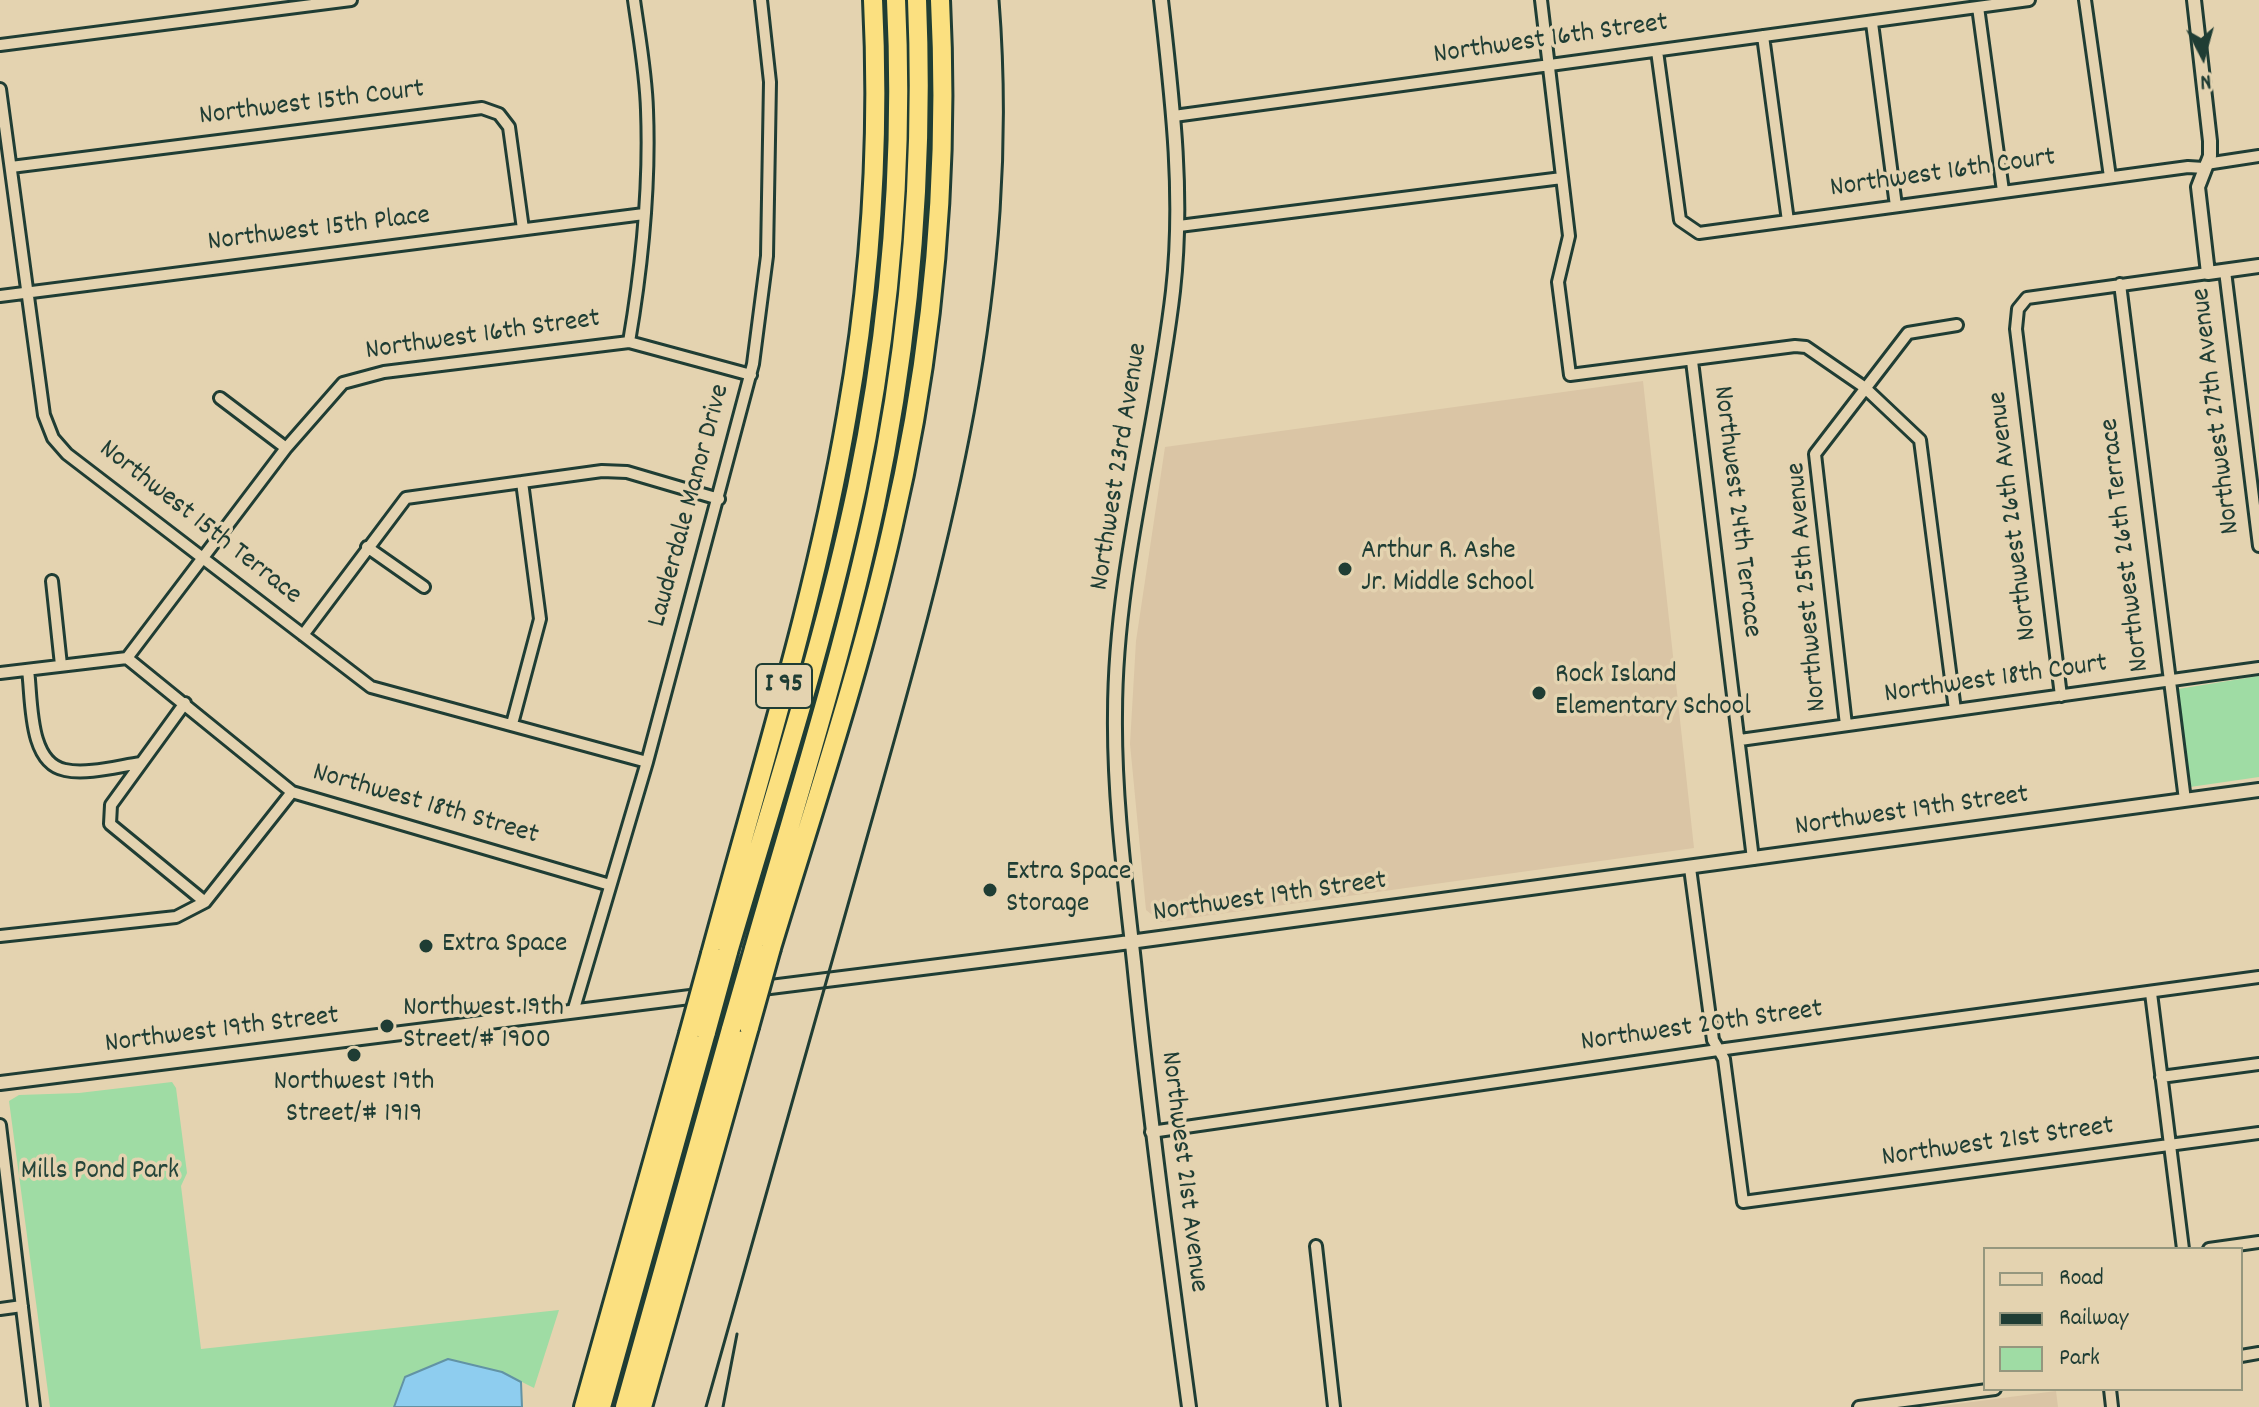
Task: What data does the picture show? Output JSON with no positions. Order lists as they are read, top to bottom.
{
  "streets": {
    "highway": ["I 95"],
    "street": [
      "Northwest 16th Street",
      "Northwest 15th Court",
      "Northwest 16th Court",
      "Northwest 15th Place",
      "Northwest 27th Avenue",
      "Northwest 23rd Avenue",
      "Lauderdale Manor Drive",
      "Northwest 24th Terrace",
      "Northwest 26th Avenue",
      "Northwest 15th Terrace",
      "Northwest 26th Terrace",
      "Northwest 25th Avenue",
      "Northwest 18th Court",
      "Northwest 18th Street",
      "Northwest 19th Street",
      "Northwest 20th Street",
      "Northwest 21st Street",
      "Northwest 21st Avenue"
    ]
  },
  "crossings": [
    ["Northwest 16th Street", "Northwest 16th Court"],
    ["Northwest 16th Street", "Northwest 23rd Avenue"],
    ["Northwest 16th Street", "Lauderdale Manor Drive"],
    ["Northwest 16th Street", "Northwest 15th Terrace"],
    ["Northwest 16th Street", "Northwest 18th Street"],
    ["Northwest 15th Court", "Northwest 15th Place"],
    ["Northwest 15th Court", "Northwest 15th Terrace"],
    ["Northwest 16th Court", "Northwest 27th Avenue"],
    ["Northwest 15th Place", "Northwest 15th Terrace"],
    ["Northwest 23rd Avenue", "Northwest 19th Street"],
    ["Northwest 23rd Avenue", "Northwest 21st Avenue"],
    ["Lauderdale Manor Drive", "Northwest 15th Terrace"],
    ["Lauderdale Manor Drive", "Northwest 18th Street"],
    ["Lauderdale Manor Drive", "Northwest 19th Street"],
    ["Northwest 24th Terrace", "Northwest 18th Court"],
    ["Northwest 24th Terrace", "Northwest 19th Street"],
    ["Northwest 26th Avenue", "Northwest 26th Terrace"],
    ["Northwest 26th Avenue", "Northwest 18th Court"],
    ["Northwest 26th Terrace", "Northwest 18th Court"],
    ["Northwest 26th Terrace", "Northwest 19th Street"],
    ["Northwest 25th Avenue", "Northwest 18th Court"],
    ["Northwest 19th Street", "Northwest 21st Avenue"],
    ["Northwest 20th Street", "Northwest 21st Street"],
    ["Northwest 20th Street", "Northwest 21st Avenue"]
  ],
  "parks": ["Mills Pond Park"],
  "places": [
    "Arthur R. Ashe Jr. Middle School",
    "Rock Island Elementary School",
    "Extra Space Storage",
    "Extra Space",
    "Northwest 19th Street/# 1900",
    "Northwest 19th Street/# 1919"
  ],
  "legend": ["Road", "Railway", "Park"],
  "north": "bottom"
}
